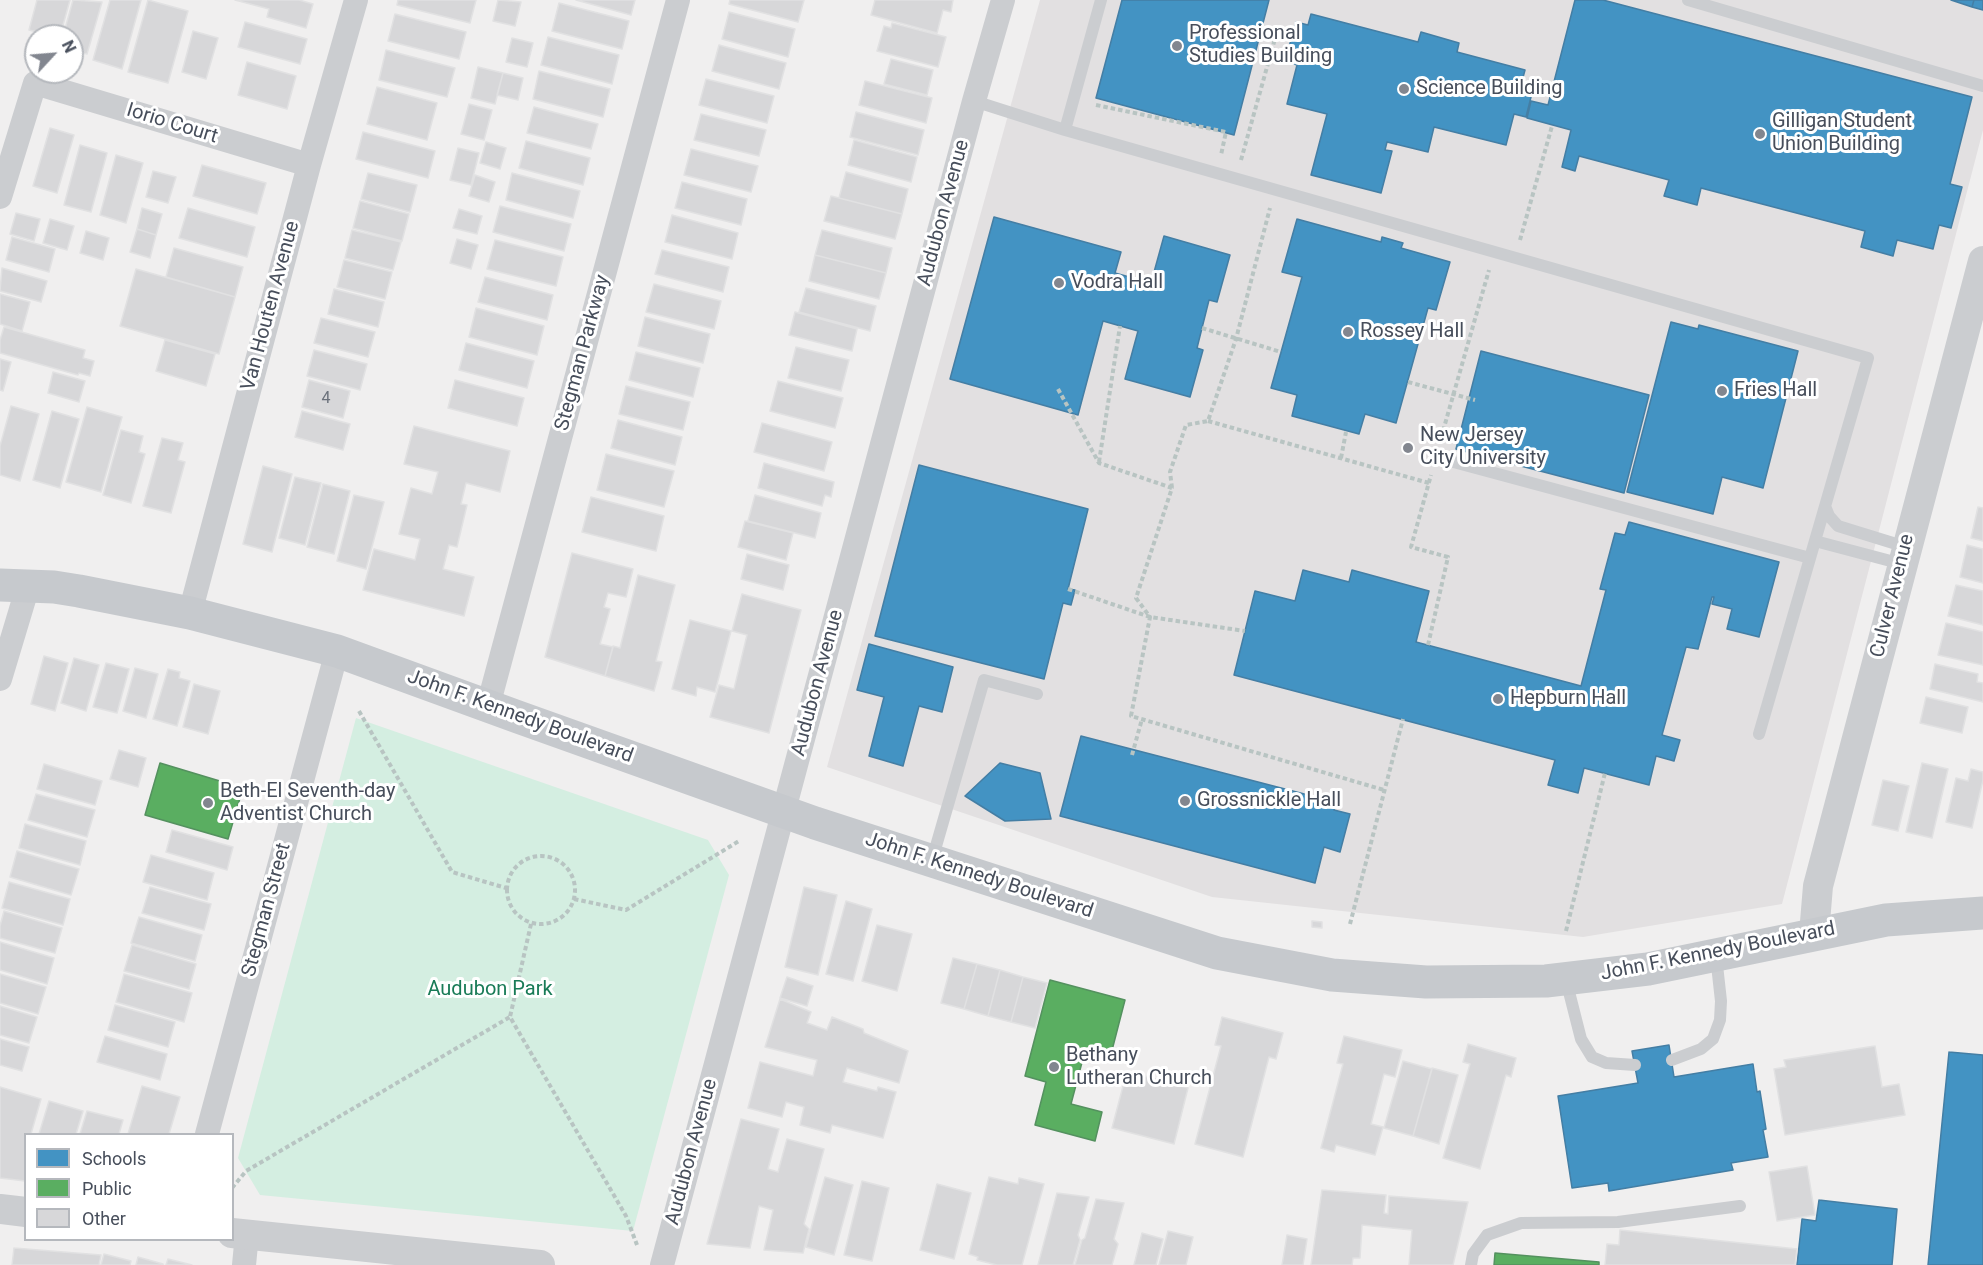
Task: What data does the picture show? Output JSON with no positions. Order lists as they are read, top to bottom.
{
  "streets": {
    "main road": ["John F. Kennedy Boulevard"],
    "street": [
      "Iorio Court",
      "Audubon Avenue",
      "Van Houten Avenue",
      "Stegman Parkway",
      "Culver Avenue",
      "Stegman Street"
    ]
  },
  "crossings": [
    ["Iorio Court", "Van Houten Avenue"],
    ["Audubon Avenue", "John F. Kennedy Boulevard"],
    ["Van Houten Avenue", "John F. Kennedy Boulevard"],
    ["Stegman Parkway", "John F. Kennedy Boulevard"],
    ["Culver Avenue", "John F. Kennedy Boulevard"],
    ["John F. Kennedy Boulevard", "Stegman Street"]
  ],
  "parks": ["Audubon Park"],
  "places": [
    "Professional Studies Building",
    "Science Building",
    "Gilligan Student Union Building",
    "Vodra Hall",
    "Rossey Hall",
    "Fries Hall",
    "New Jersey City University",
    "Hepburn Hall",
    "Grossnickle Hall",
    "Beth-El Seventh-day Adventist Church",
    "Bethany Lutheran Church"
  ],
  "house_numbers": ["4"],
  "legend": ["Schools", "Public", "Other"],
  "north": "top right"
}
